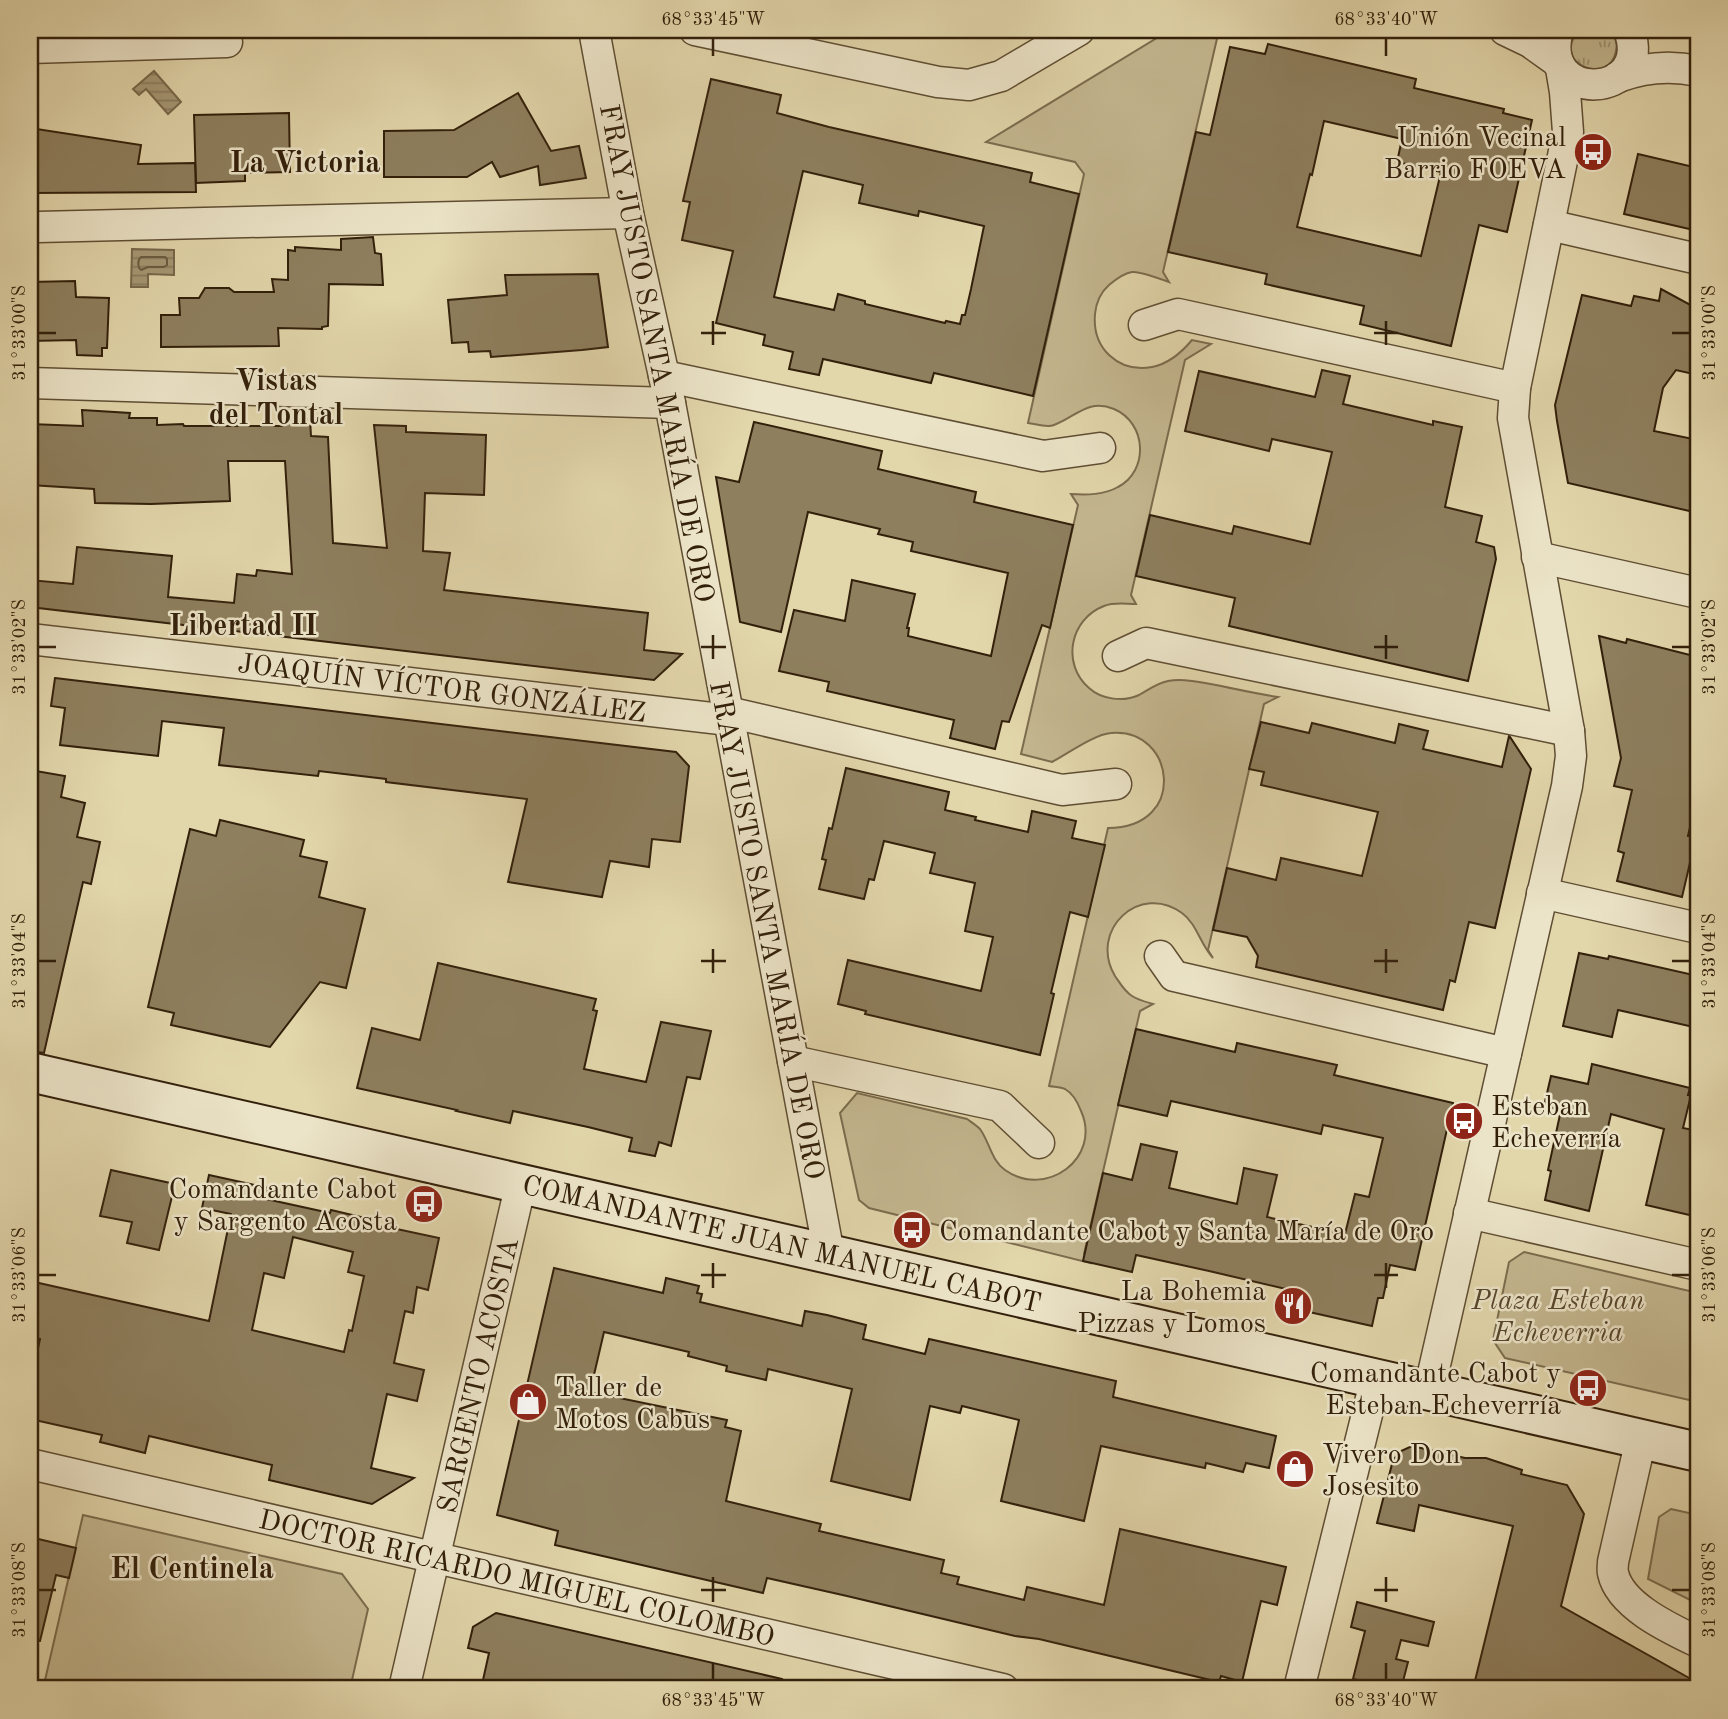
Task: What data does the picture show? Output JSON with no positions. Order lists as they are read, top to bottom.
{
  "streets": {
    "main road": ["COMANDANTE JUAN MANUEL CABOT"],
    "street": [
      "FRAY JUSTO SANTA MARÍA DE ORO",
      "JOAQUÍN VÍCTOR GONZÁLEZ",
      "SARGENTO ACOSTA",
      "DOCTOR RICARDO MIGUEL COLOMBO"
    ]
  },
  "crossings": [
    ["FRAY JUSTO SANTA MARÍA DE ORO", "JOAQUÍN VÍCTOR GONZÁLEZ"],
    ["FRAY JUSTO SANTA MARÍA DE ORO", "COMANDANTE JUAN MANUEL CABOT"],
    ["COMANDANTE JUAN MANUEL CABOT", "SARGENTO ACOSTA"],
    ["SARGENTO ACOSTA", "DOCTOR RICARDO MIGUEL COLOMBO"]
  ],
  "districts": [
    "La Victoria",
    "Vistas del Tontal",
    "Libertad II",
    "El Centinela"
  ],
  "parks": ["Plaza Esteban Echeverria"],
  "places": {
    "bus stop": [
      "Unión Vecinal Barrio FOEVA",
      "Esteban Echeverría",
      "Comandante Cabot y Sargento Acosta",
      "Comandante Cabot y Santa María de Oro",
      "Comandante Cabot y Esteban Echeverría"
    ],
    "restaurant": ["La Bohemia Pizzas y Lomos"],
    "shop": ["Taller de Motos Cabus", "Vivero Don Josesito"]
  },
  "coordinates": [
    "68°33'45\"W",
    "68°33'40\"W",
    "31°33'00\"S",
    "31°33'02\"S",
    "31°33'04\"S",
    "31°33'06\"S",
    "31°33'08\"S"
  ]
}
